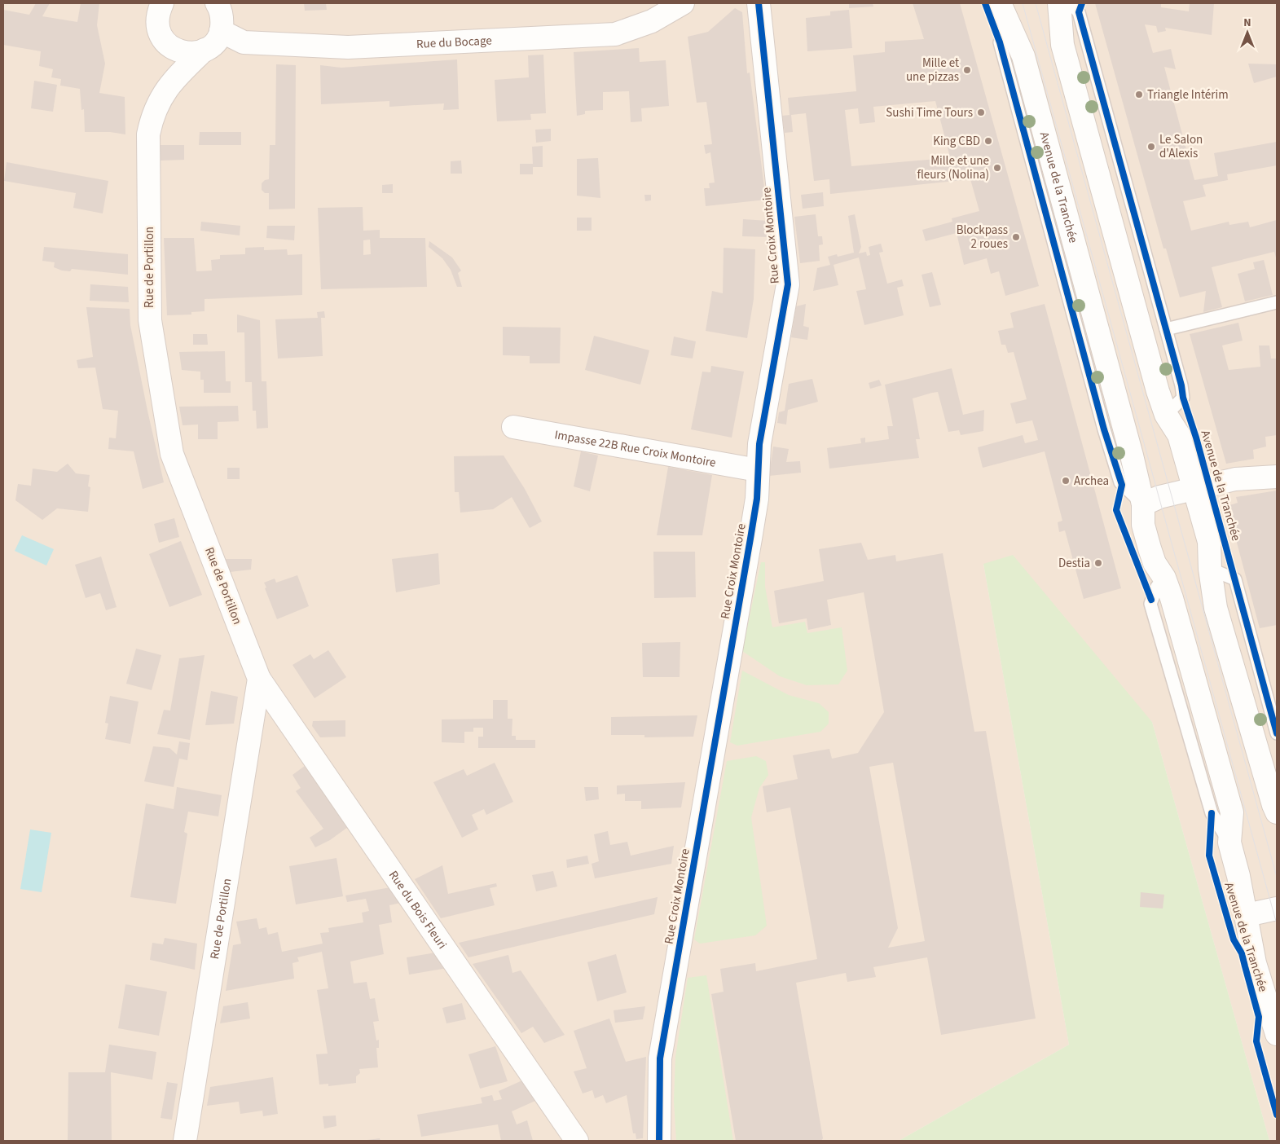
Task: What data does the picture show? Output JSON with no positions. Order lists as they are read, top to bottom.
{
  "streets": {
    "street": [
      "Rue du Bocage",
      "Avenue de la Tranchée",
      "Rue Croix Montoire",
      "Rue de Portillon",
      "Impasse 22B Rue Croix Montoire",
      "Rue du Bois Fleuri"
    ]
  },
  "crossings": [
    ["Rue du Bocage", "Rue de Portillon"],
    ["Rue Croix Montoire", "Impasse 22B Rue Croix Montoire"],
    ["Rue de Portillon", "Rue du Bois Fleuri"]
  ],
  "places": [
    "Mille et une pizzas",
    "Triangle Intérim",
    "Sushi Time Tours",
    "King CBD",
    "Le Salon d'Alexis",
    "Mille et une fleurs (Nolina)",
    "Blockpass 2 roues",
    "Archea",
    "Destia"
  ],
  "north": "top"
}
